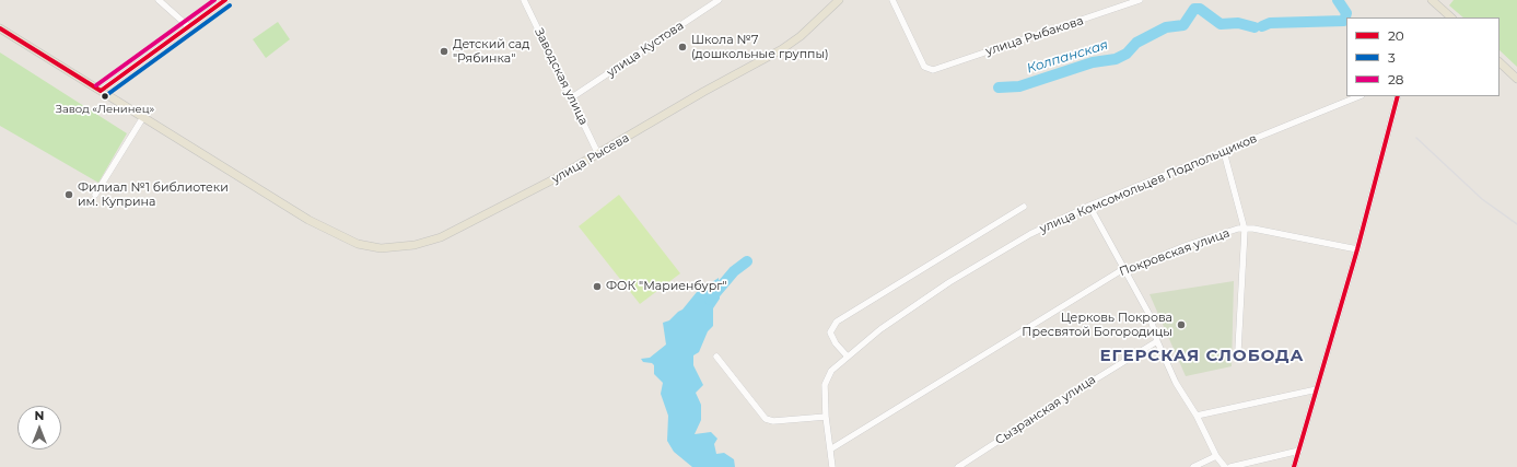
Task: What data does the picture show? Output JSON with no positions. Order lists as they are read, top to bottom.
{
  "streets": {
    "main road": ["улица Рысева"],
    "street": [
      "улица Рыбакова",
      "улица Кустова",
      "Заводская улица",
      "улица Комсомольцев Подпольщиков",
      "Покровская улица",
      "Сызранская улица"
    ]
  },
  "crossings": [
    ["улица Кустова", "Заводская улица"],
    ["Заводская улица", "улица Рысева"],
    ["улица Комсомольцев Подпольщиков", "Покровская улица"]
  ],
  "districts": ["ЕГЕРСКАЯ СЛОБОДА"],
  "water": ["Колпанская"],
  "places": [
    "Школа №7 (дошкольные группы)",
    "Детский сад \"Рябинка\"",
    "Завод «Ленинец»",
    "Филиал №1 библиотеки им. Куприна",
    "ФОК \"Мариенбург\"",
    "Церковь Покрова Пресвятой Богородицы"
  ],
  "lines": ["transit line 20", "transit line 28", "transit line 3"],
  "legend": ["20", "3", "28"],
  "north": "top"
}
